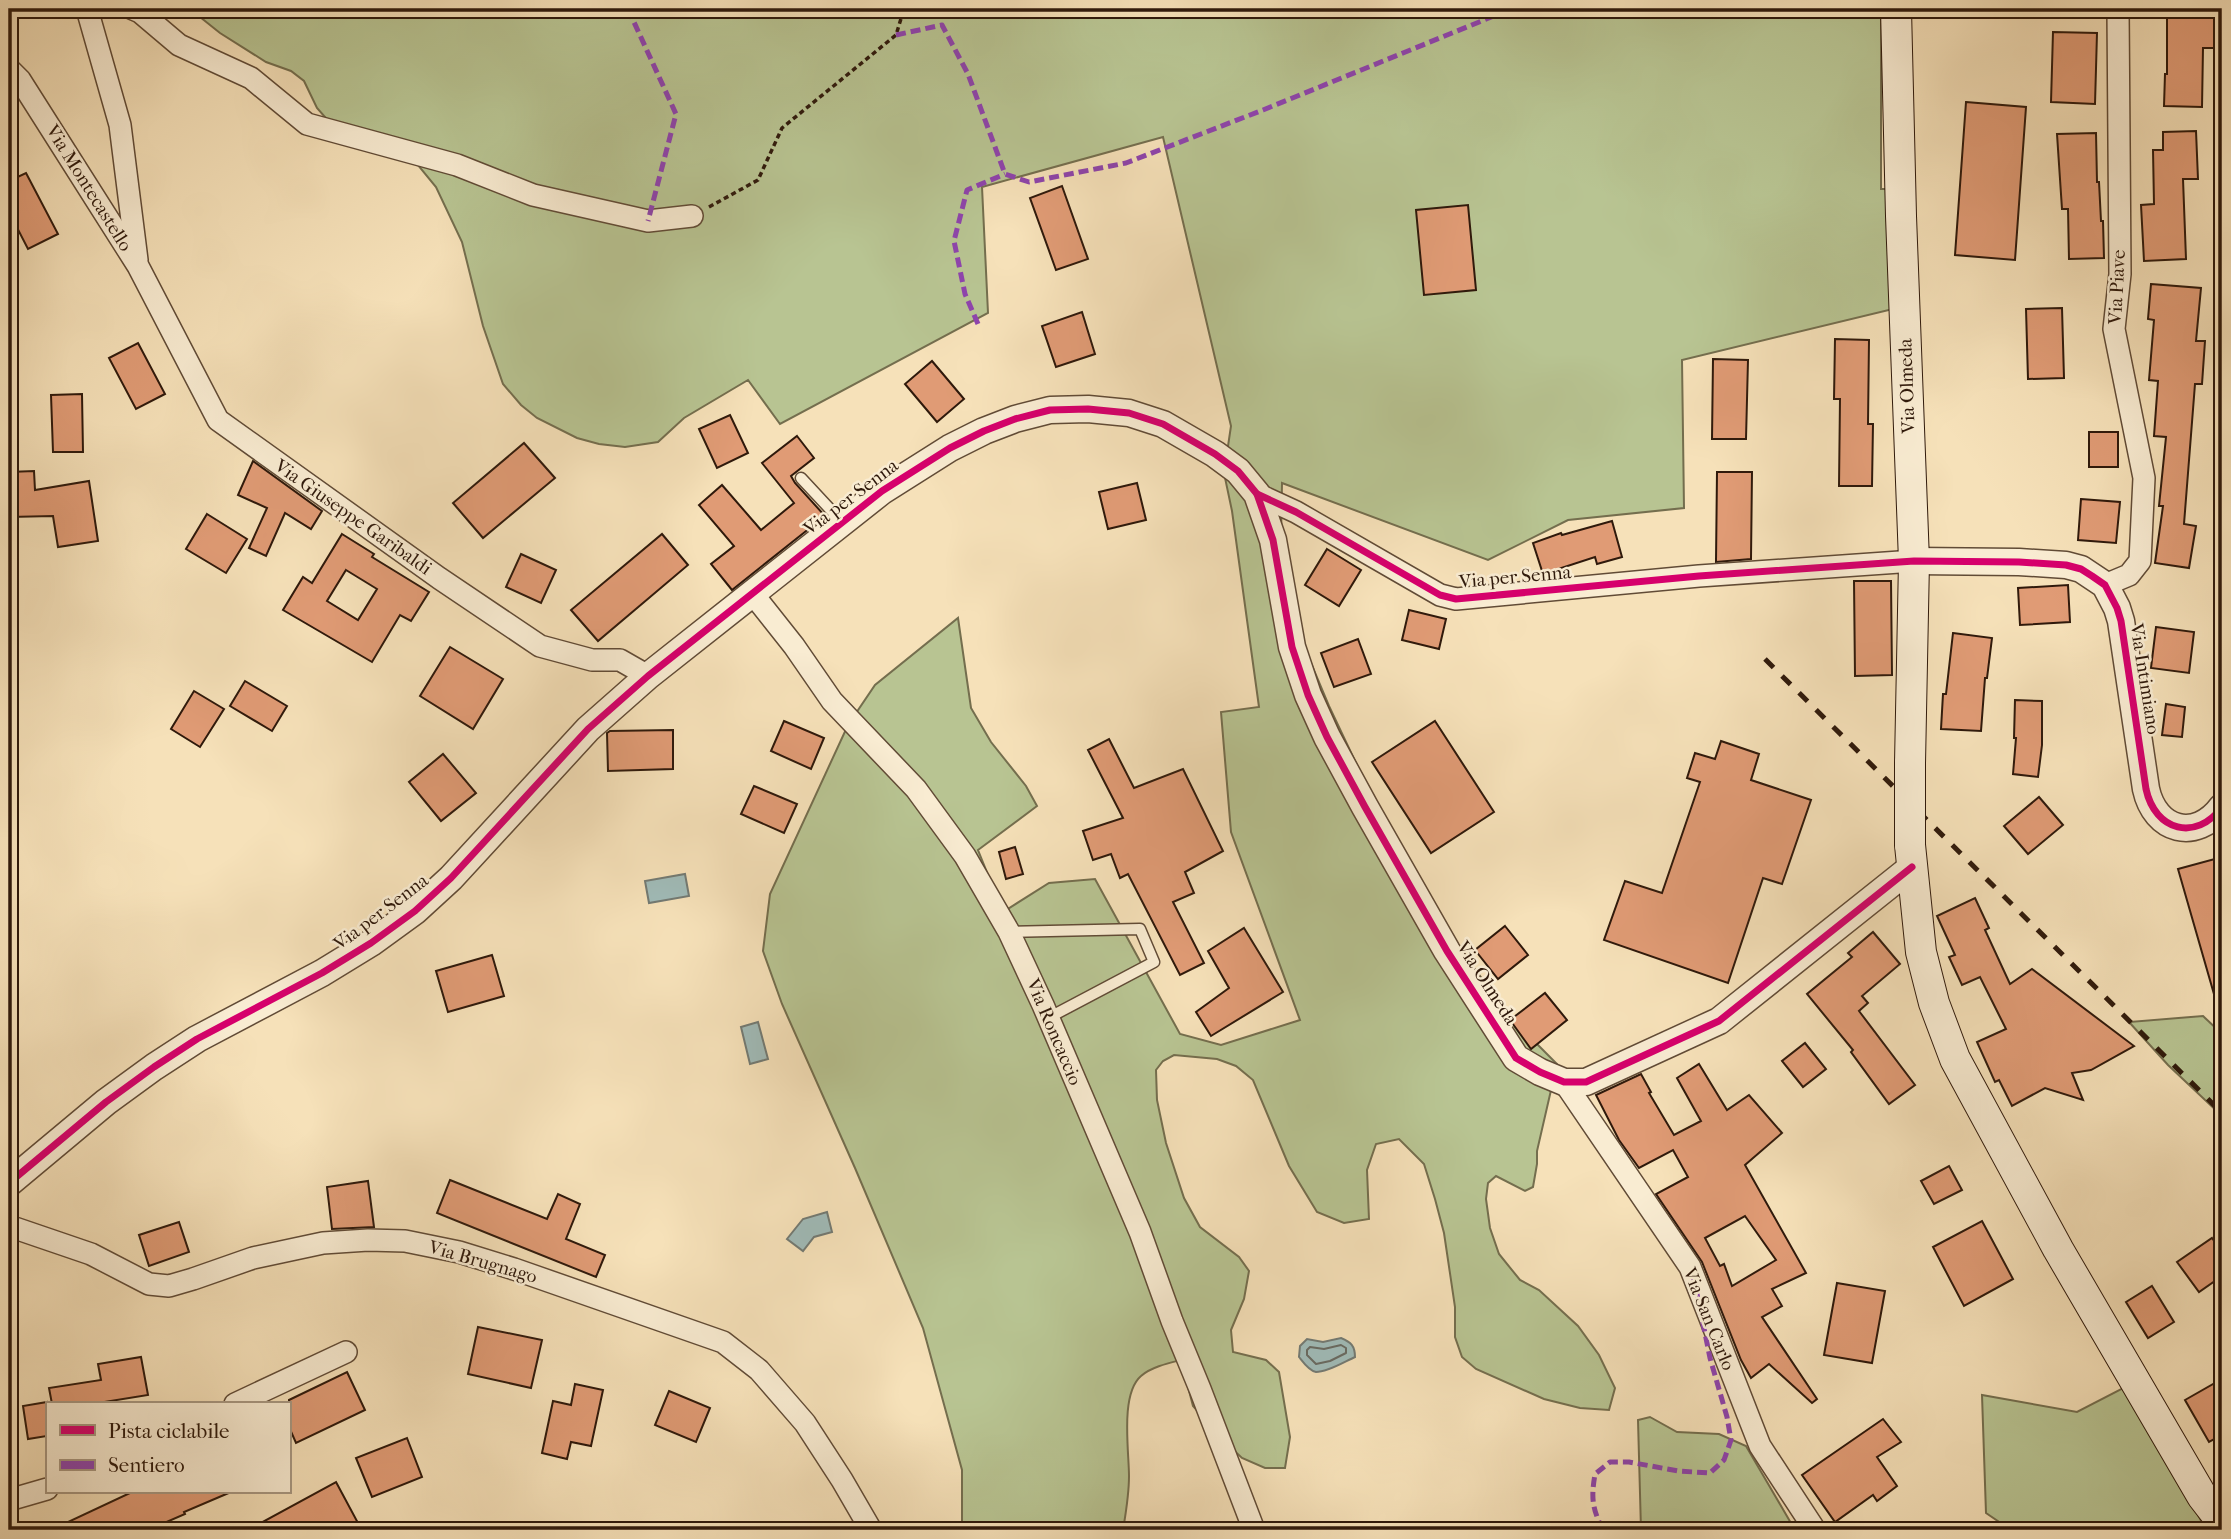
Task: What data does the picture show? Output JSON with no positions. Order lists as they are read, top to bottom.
{
  "streets": {
    "main road": ["Via Olmeda"],
    "street": [
      "Via Montecastello",
      "Via Piave",
      "Via per Senna",
      "Via Giuseppe Garibaldi",
      "Via Intimiano",
      "Via Roncaccio",
      "Via Brugnago",
      "Via San Carlo"
    ]
  },
  "crossings": [
    ["Via Montecastello", "Via Giuseppe Garibaldi"],
    ["Via Piave", "Via Intimiano"],
    ["Via Olmeda", "Via per Senna"],
    ["Via Olmeda", "Via San Carlo"],
    ["Via per Senna", "Via Giuseppe Garibaldi"],
    ["Via per Senna", "Via Roncaccio"]
  ],
  "legend": ["Pista ciclabile", "Sentiero"]
}
